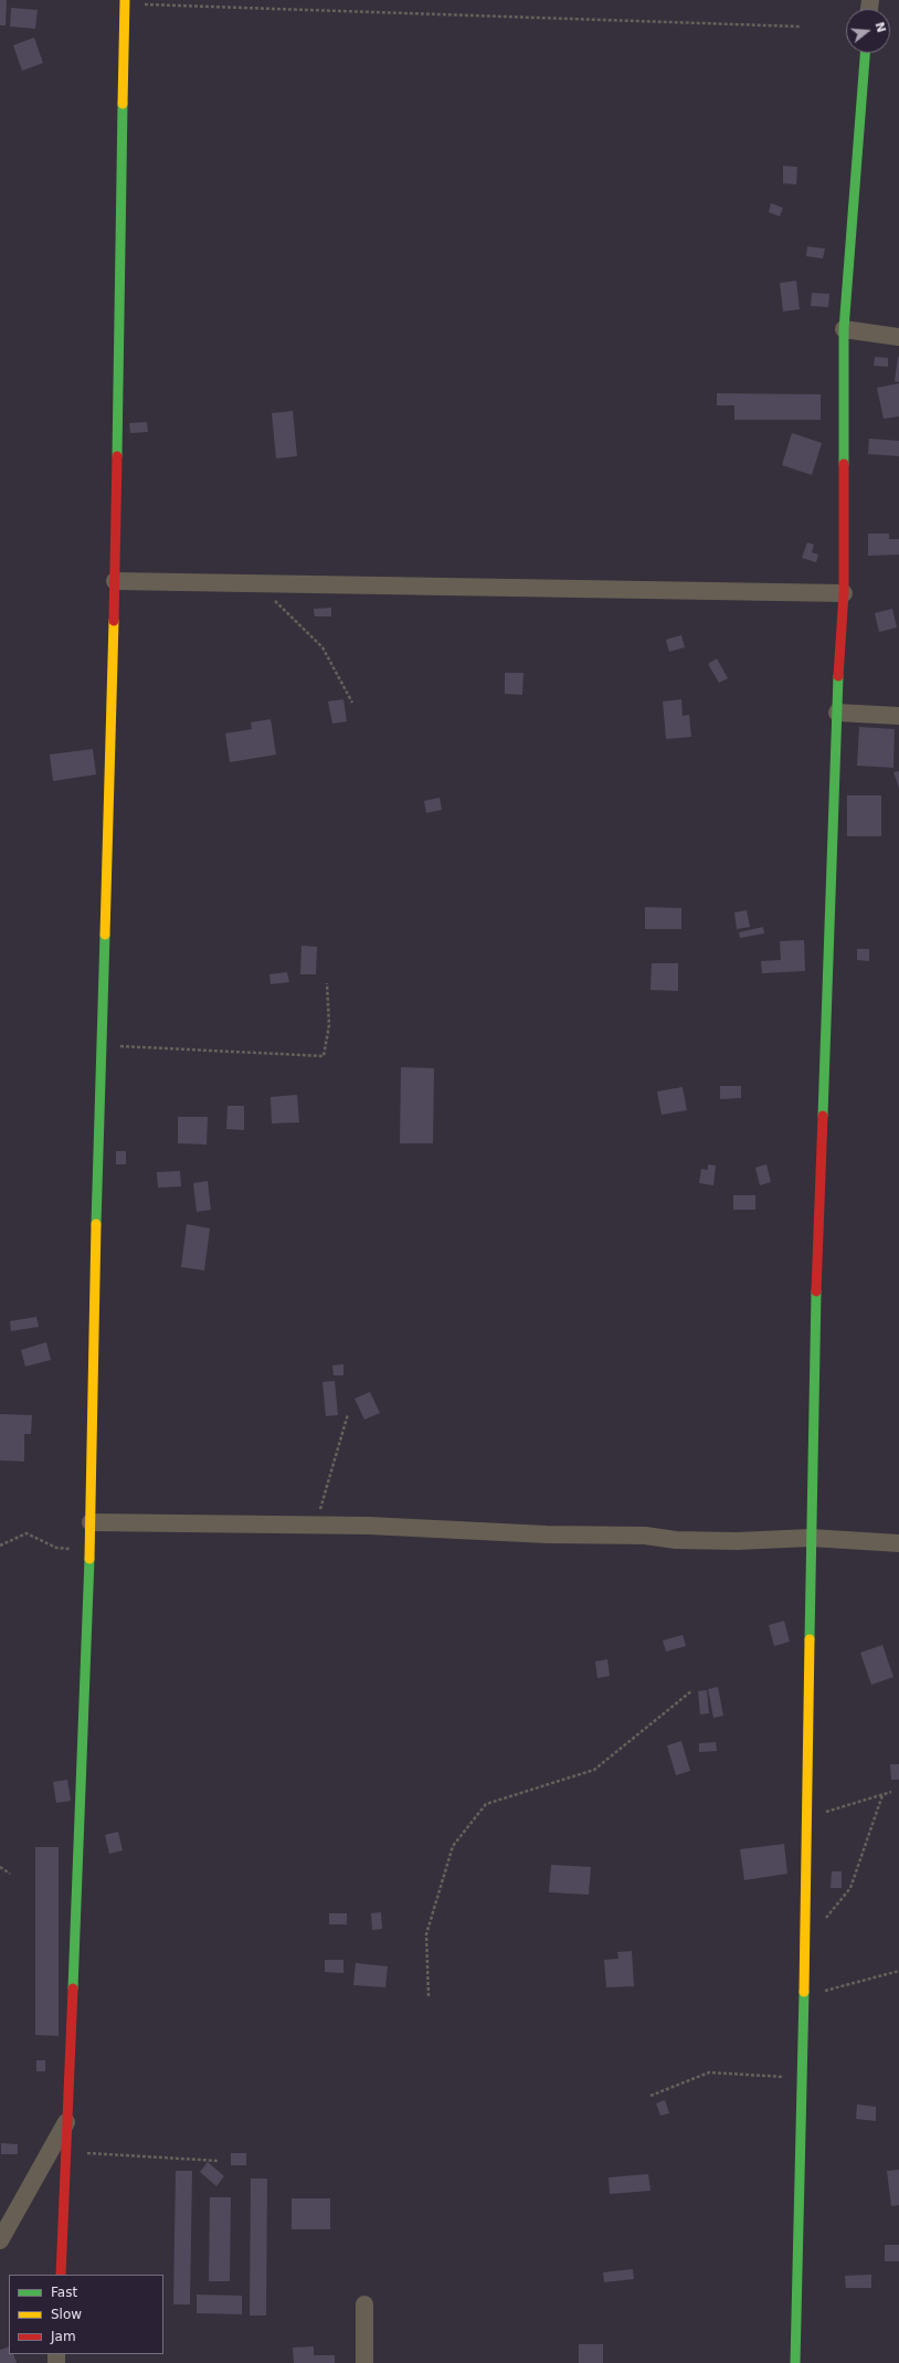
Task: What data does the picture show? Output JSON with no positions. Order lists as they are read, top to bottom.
{
  "legend": ["Fast", "Slow", "Jam"],
  "north": "right"
}
